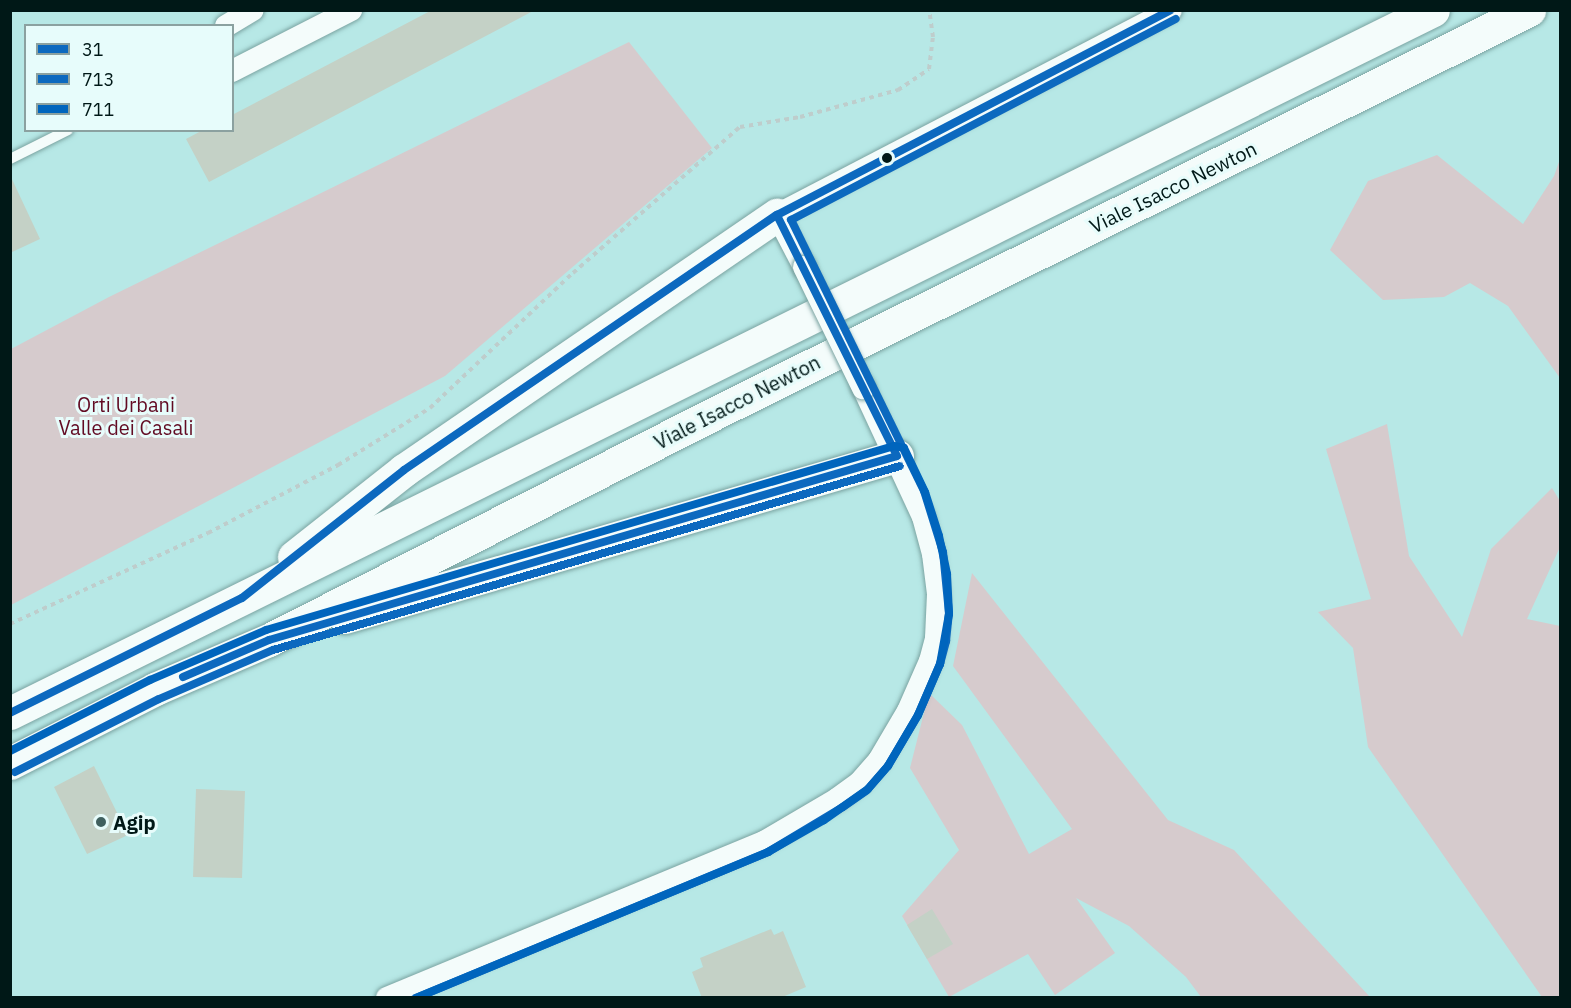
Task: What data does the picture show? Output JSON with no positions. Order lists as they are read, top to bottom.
{
  "streets": {
    "highway": ["Viale Isacco Newton"]
  },
  "parks": ["Orti Urbani Valle dei Casali"],
  "places": ["Agip"],
  "lines": ["transit line 31", "transit line 713", "transit line 711"],
  "legend": ["31", "713", "711"]
}
